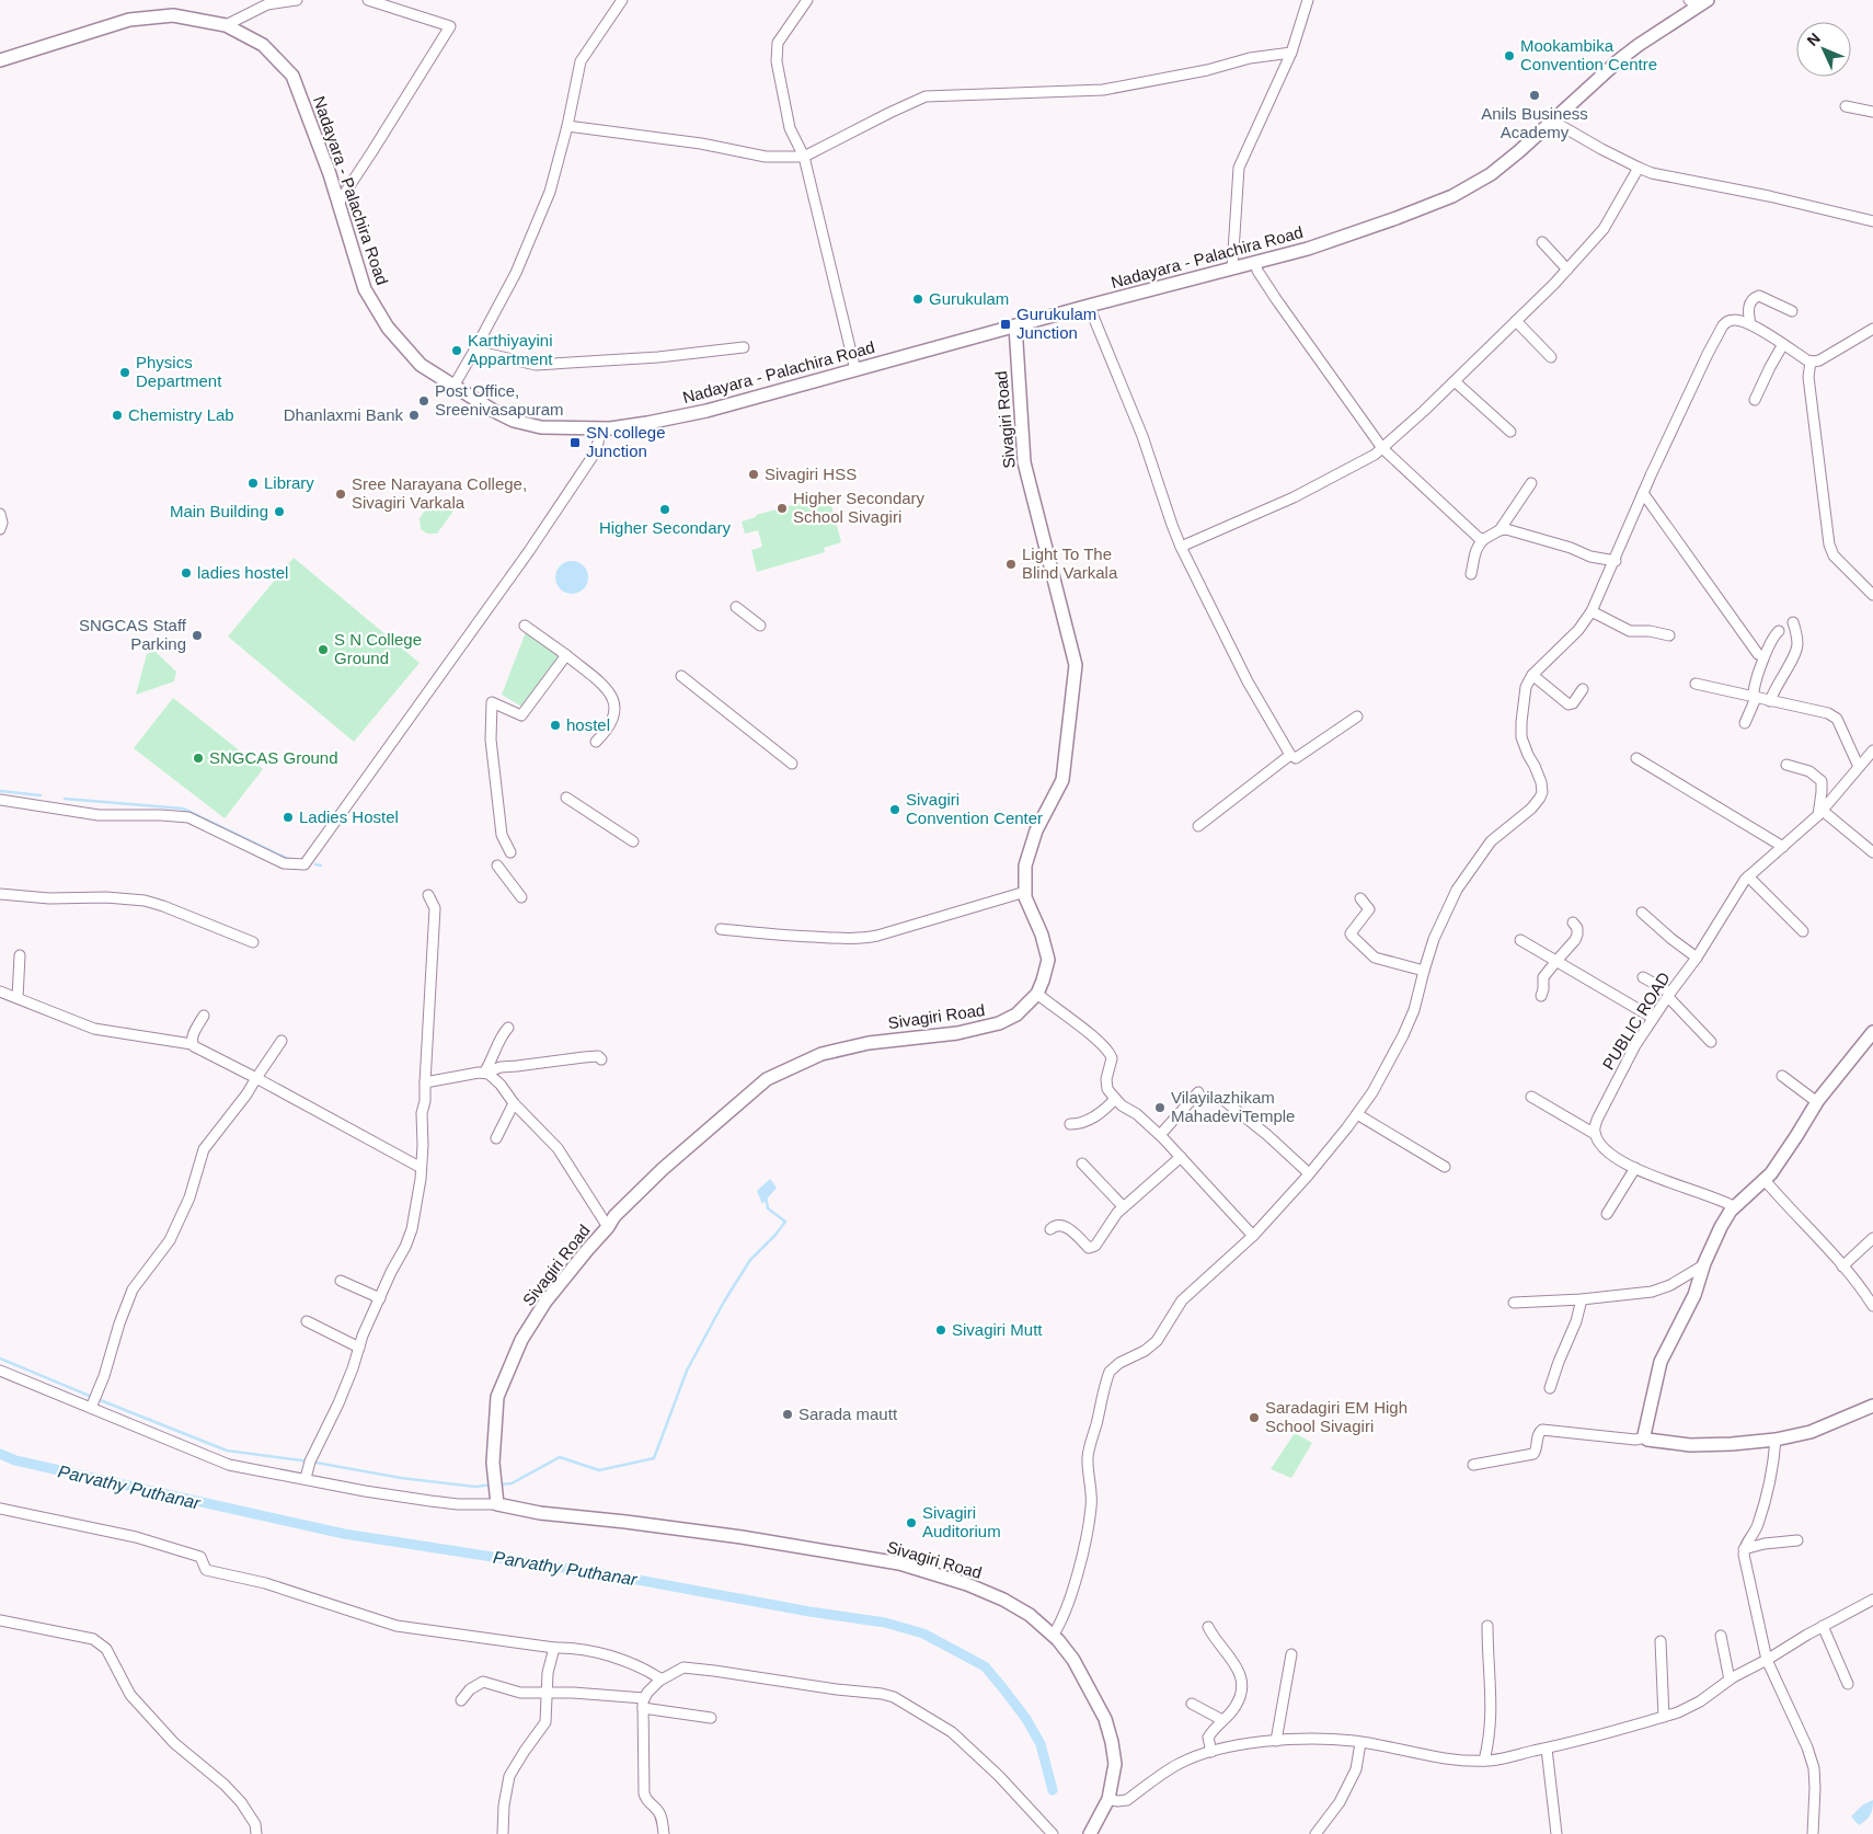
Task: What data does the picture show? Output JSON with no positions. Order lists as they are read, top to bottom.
{
  "streets": {
    "main road": ["Nadayara - Palachira Road", "Sivagiri Road"],
    "street": ["PUBLIC ROAD"]
  },
  "crossings": [
    ["Nadayara - Palachira Road", "Sivagiri Road"]
  ],
  "water": ["Parvathy Puthanar"],
  "places": {
    "other": [
      "Mookambika Convention Centre",
      "Anils Business Academy",
      "Gurukulam",
      "Karthiyayini Appartment",
      "Physics Department",
      "Post Office, Sreenivasapuram",
      "Chemistry Lab",
      "Dhanlaxmi Bank",
      "Sivagiri HSS",
      "Library",
      "Sree Narayana College, Sivagiri Varkala",
      "Higher Secondary School Sivagiri",
      "Higher Secondary",
      "Main Building",
      "Light To The Blind Varkala",
      "ladies hostel",
      "SNGCAS Staff Parking",
      "S N College Ground",
      "hostel",
      "SNGCAS Ground",
      "Sivagiri Convention Center",
      "Ladies Hostel",
      "Vilayilazhikam MahadeviTemple",
      "Sivagiri Mutt",
      "Sarada mautt",
      "Saradagiri EM High School Sivagiri",
      "Sivagiri Auditorium"
    ],
    "transit": ["Gurukulam Junction", "SN college Junction"]
  },
  "north": "top left"
}
